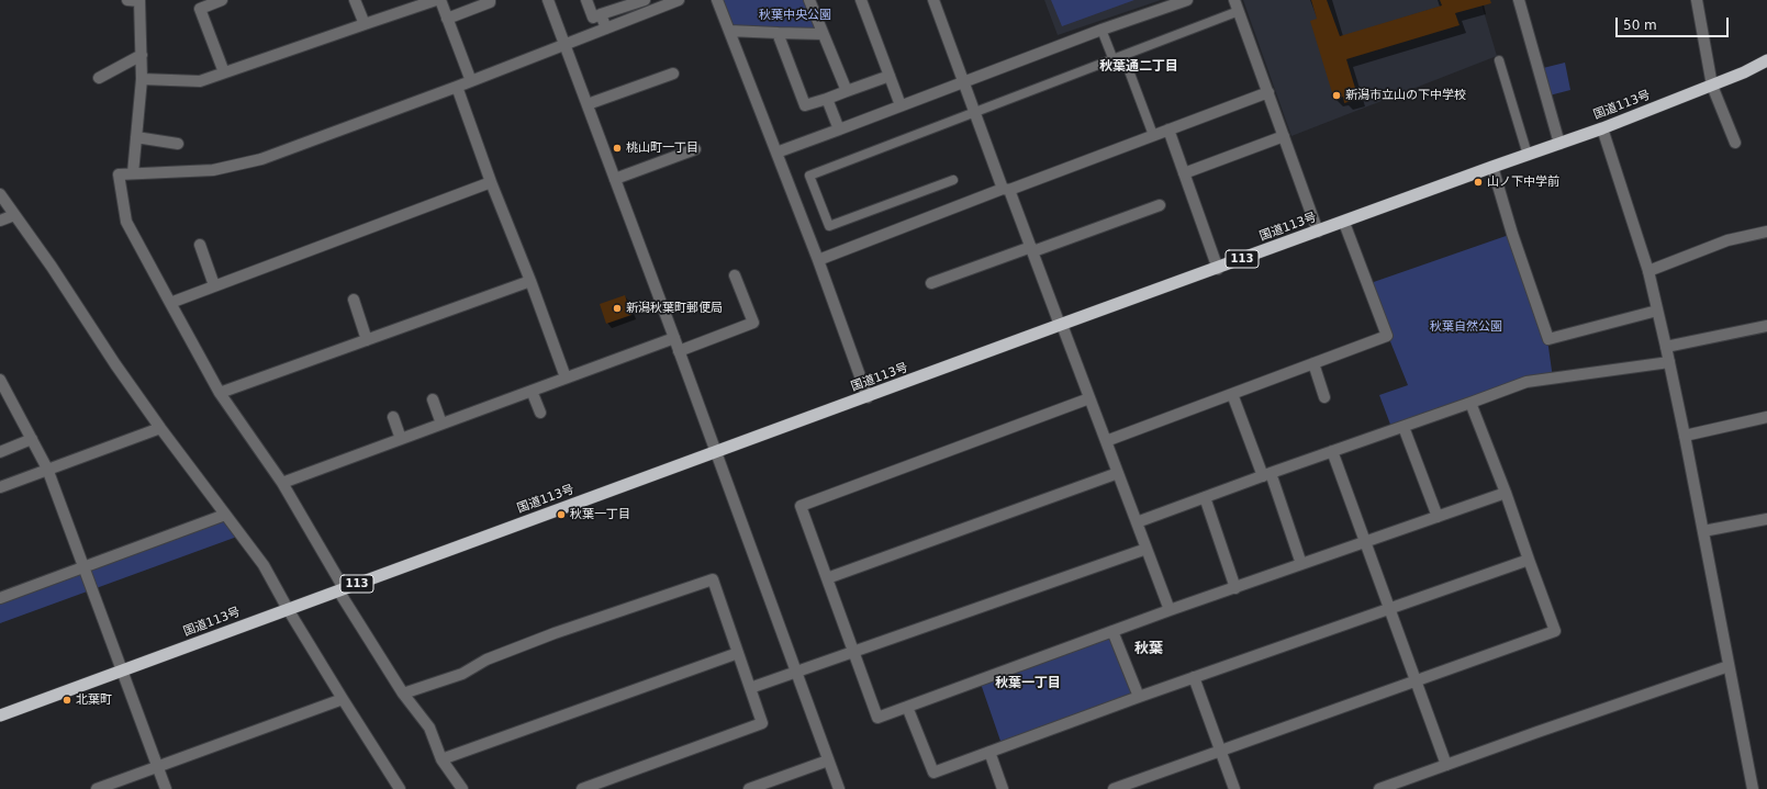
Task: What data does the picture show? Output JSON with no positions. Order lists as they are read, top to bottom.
{
  "streets": {
    "highway": ["国道113号", "113"]
  },
  "districts": ["秋葉通二丁目", "秋葉", "秋葉一丁目"],
  "parks": ["秋葉中央公園", "秋葉自然公園"],
  "places": [
    "新潟市立山の下中学校",
    "桃山町一丁目",
    "山ノ下中学前",
    "新潟秋葉町郵便局",
    "秋葉一丁目",
    "北葉町"
  ],
  "scale_bar": "50 m"
}
